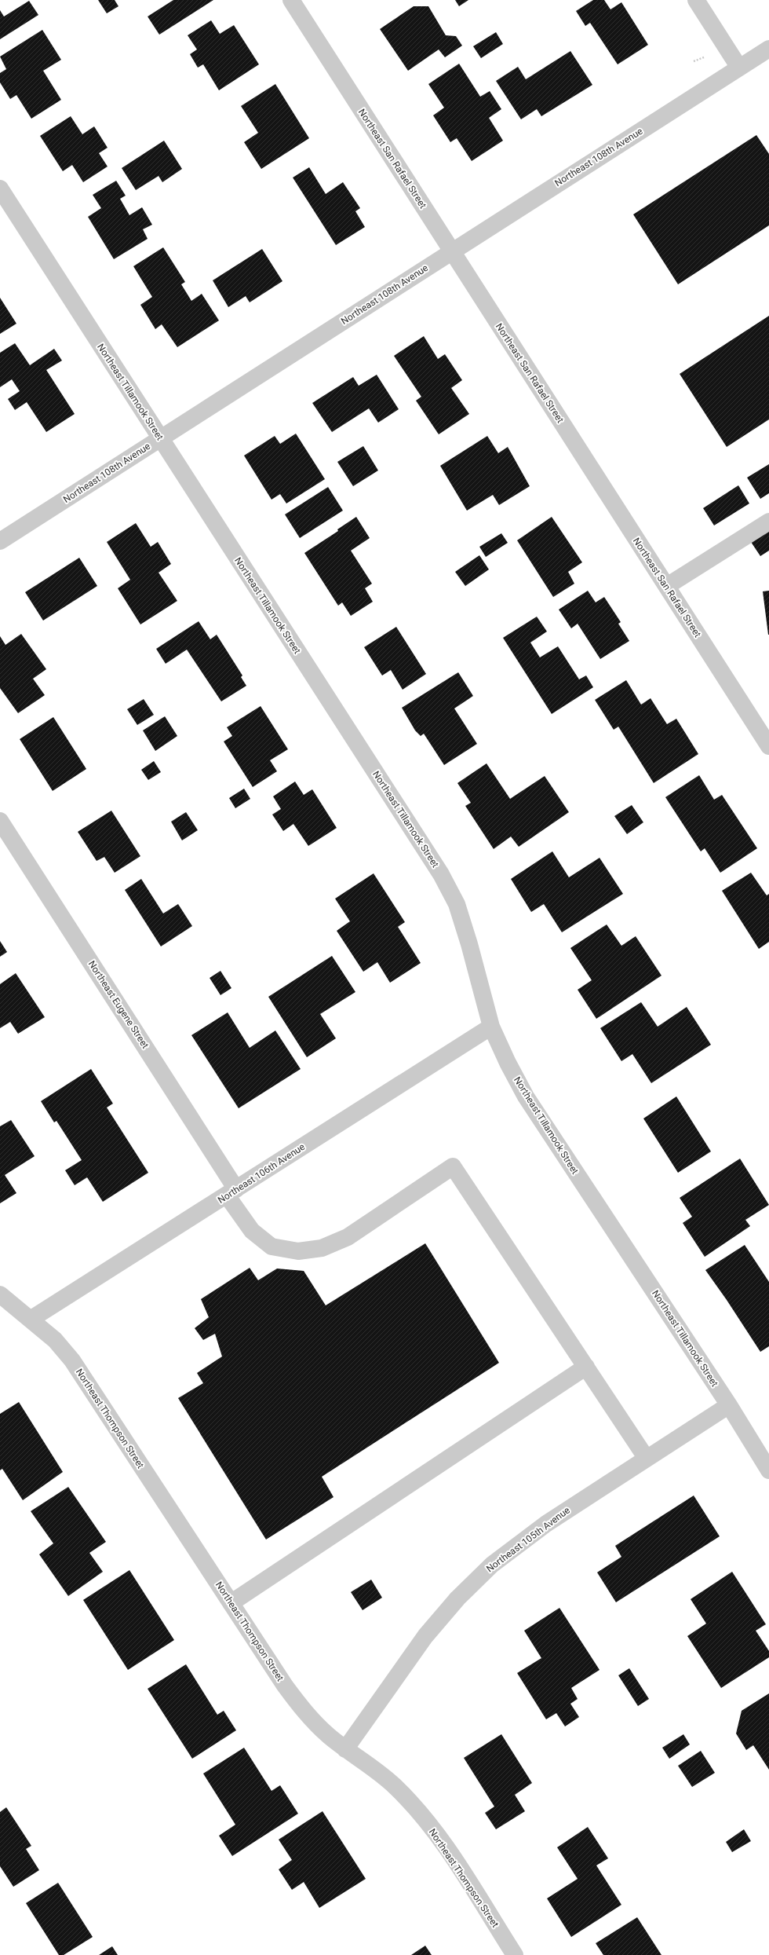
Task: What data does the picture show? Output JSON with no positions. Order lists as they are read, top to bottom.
{
  "streets": {
    "street": [
      "Northeast 108th Avenue",
      "Northeast San Rafael Street",
      "Northeast Tillamook Street",
      "Northeast Eugene Street",
      "Northeast 106th Avenue",
      "Northeast Thompson Street",
      "Northeast 105th Avenue"
    ]
  },
  "crossings": [
    ["Northeast 108th Avenue", "Northeast San Rafael Street"],
    ["Northeast 108th Avenue", "Northeast Tillamook Street"],
    ["Northeast Tillamook Street", "Northeast 106th Avenue"],
    ["Northeast Tillamook Street", "Northeast 105th Avenue"],
    ["Northeast Eugene Street", "Northeast 106th Avenue"],
    ["Northeast 106th Avenue", "Northeast Thompson Street"],
    ["Northeast Thompson Street", "Northeast 105th Avenue"]
  ]
}
